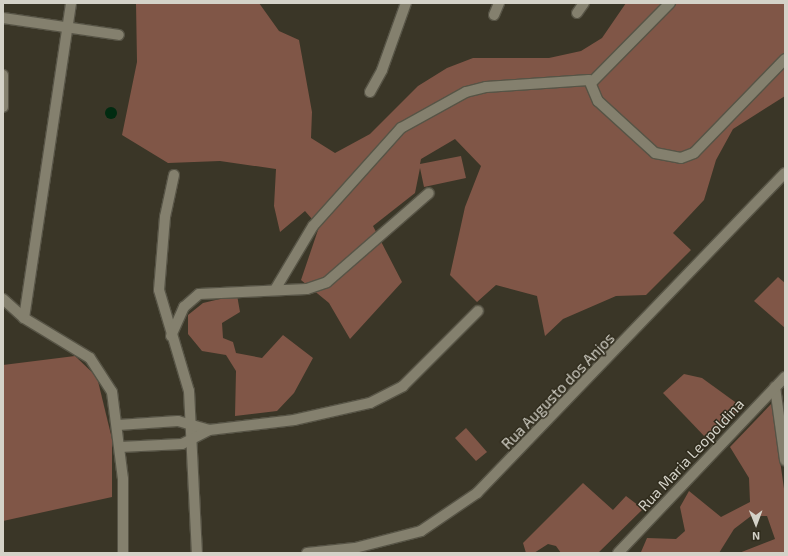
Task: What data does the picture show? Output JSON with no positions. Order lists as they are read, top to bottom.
{
  "streets": {
    "street": ["Rua Augusto dos Anjos", "Rua Maria Leopoldina"]
  },
  "north": "bottom"
}
